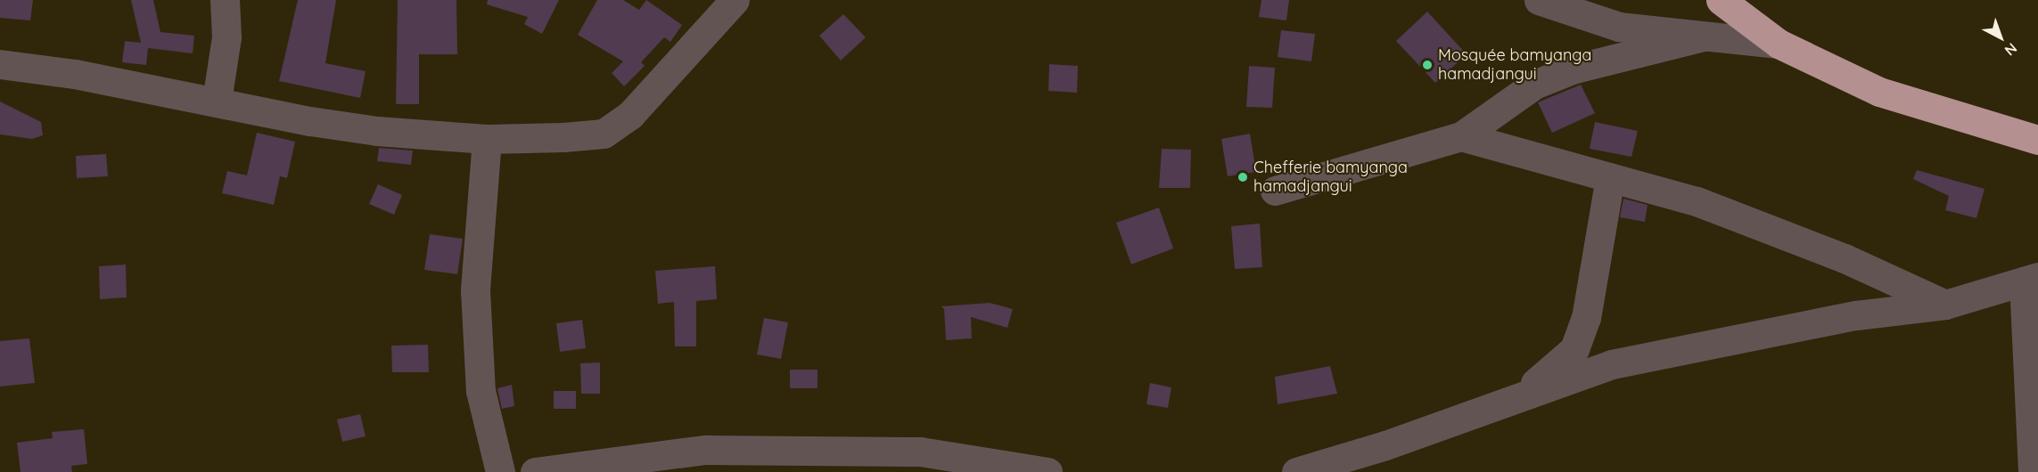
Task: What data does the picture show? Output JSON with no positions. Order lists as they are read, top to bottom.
{
  "places": ["Mosquée bamyanga hamadjangui", "Chefferie bamyanga hamadjangui"],
  "north": "bottom right"
}
